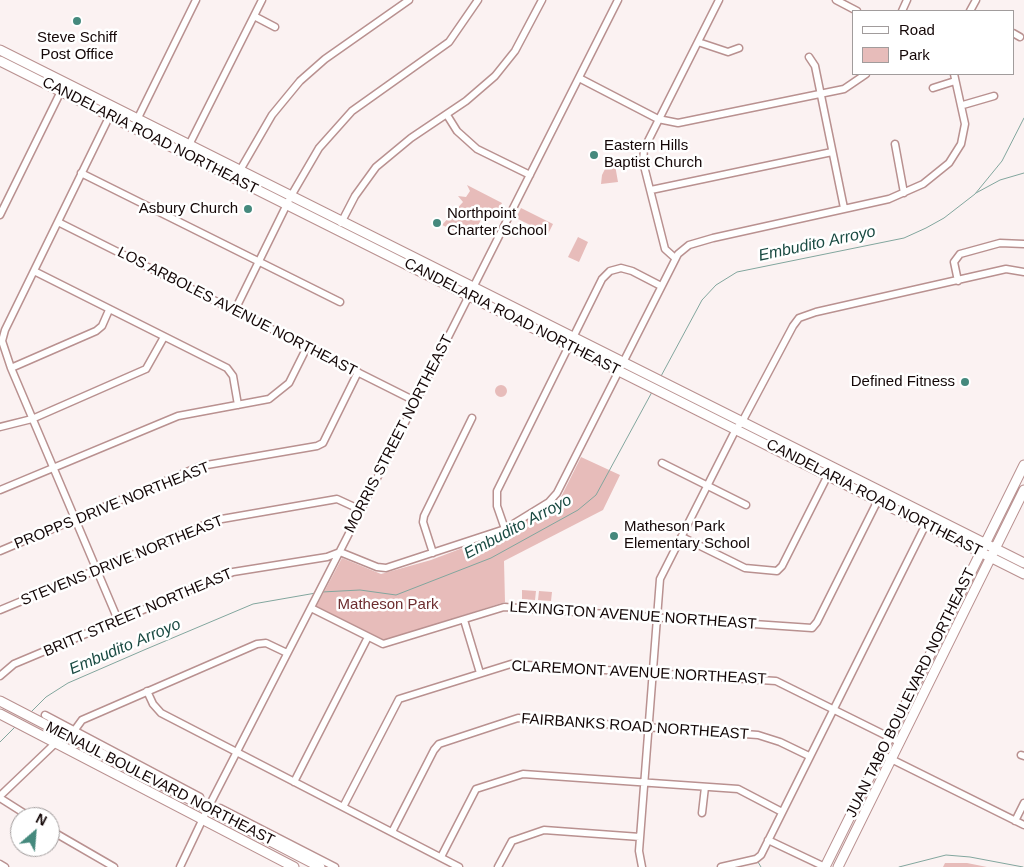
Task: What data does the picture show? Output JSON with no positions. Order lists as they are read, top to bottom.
{
  "streets": {
    "main road": ["CANDELARIA ROAD NORTHEAST", "JUAN TABO BOULEVARD NORTHEAST", "MENAUL BOULEVARD NORTHEAST"],
    "street": [
      "LOS ARBOLES AVENUE NORTHEAST",
      "MORRIS STREET NORTHEAST",
      "PROPPS DRIVE NORTHEAST",
      "STEVENS DRIVE NORTHEAST",
      "BRITT STREET NORTHEAST",
      "LEXINGTON AVENUE NORTHEAST",
      "CLAREMONT AVENUE NORTHEAST",
      "FAIRBANKS ROAD NORTHEAST"
    ]
  },
  "crossings": [
    ["CANDELARIA ROAD NORTHEAST", "MORRIS STREET NORTHEAST"],
    ["CANDELARIA ROAD NORTHEAST", "LEXINGTON AVENUE NORTHEAST"],
    ["CANDELARIA ROAD NORTHEAST", "JUAN TABO BOULEVARD NORTHEAST"],
    ["LOS ARBOLES AVENUE NORTHEAST", "MORRIS STREET NORTHEAST"],
    ["LOS ARBOLES AVENUE NORTHEAST", "PROPPS DRIVE NORTHEAST"],
    ["MORRIS STREET NORTHEAST", "STEVENS DRIVE NORTHEAST"],
    ["MORRIS STREET NORTHEAST", "BRITT STREET NORTHEAST"],
    ["MORRIS STREET NORTHEAST", "LEXINGTON AVENUE NORTHEAST"],
    ["MORRIS STREET NORTHEAST", "MENAUL BOULEVARD NORTHEAST"],
    ["CLAREMONT AVENUE NORTHEAST", "JUAN TABO BOULEVARD NORTHEAST"]
  ],
  "water": ["Embudito Arroyo"],
  "parks": ["Matheson Park"],
  "places": [
    "Steve Schiff Post Office",
    "Eastern Hills Baptist Church",
    "Asbury Church",
    "Northpoint Charter School",
    "Defined Fitness",
    "Matheson Park Elementary School"
  ],
  "legend": ["Road", "Park"],
  "north": "top right"
}
